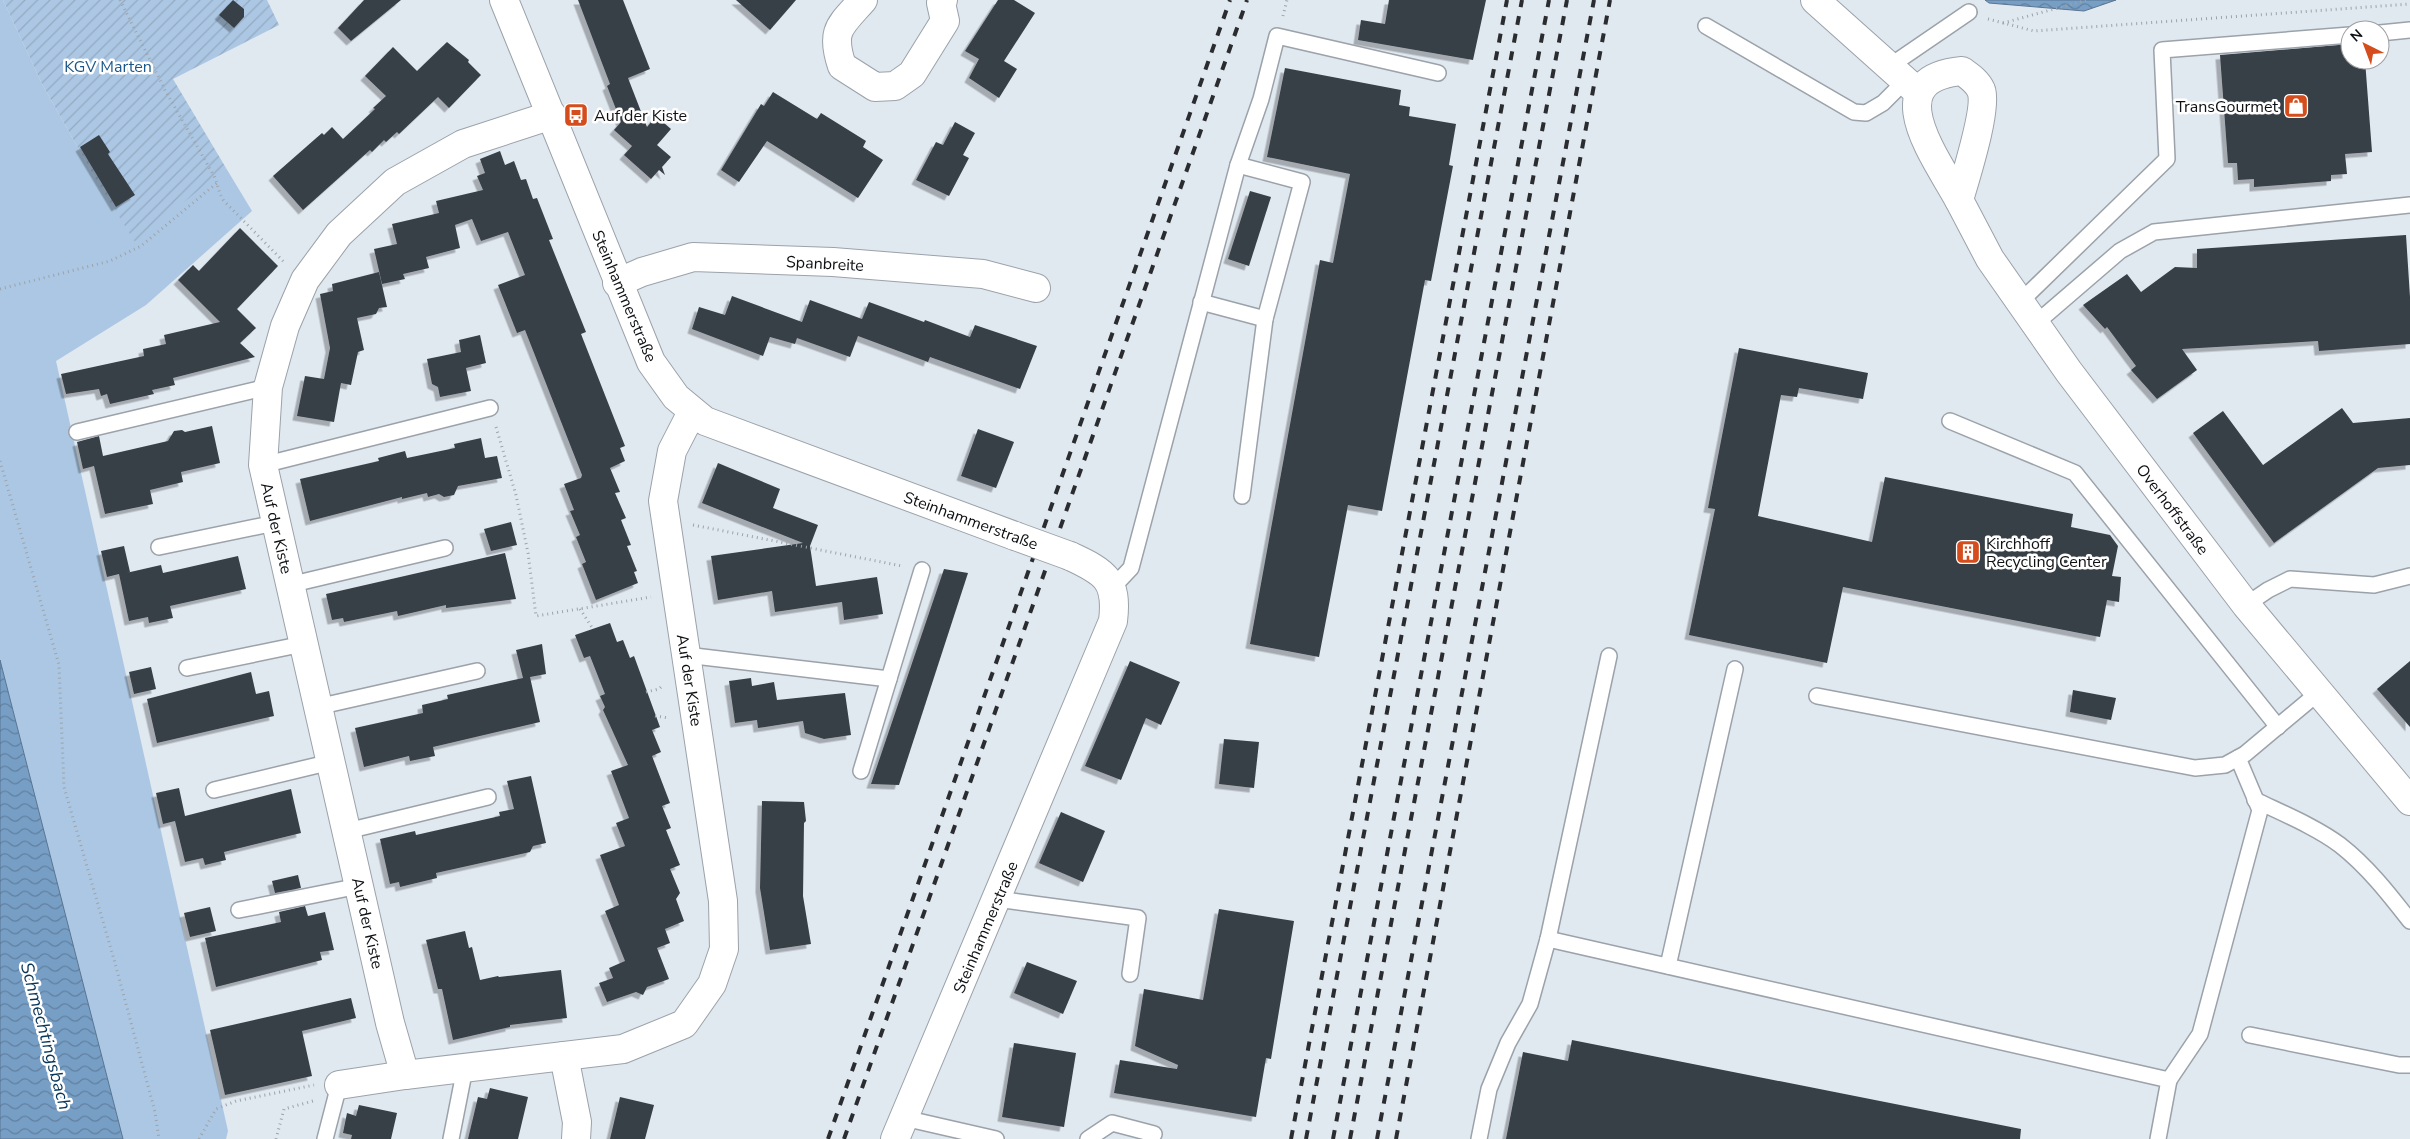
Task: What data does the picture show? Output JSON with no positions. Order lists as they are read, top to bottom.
{
  "streets": {
    "street": [
      "Spanbreite",
      "Steinhammerstraße",
      "Overhoffstraße",
      "Auf der Kiste"
    ]
  },
  "crossings": [
    ["Spanbreite", "Steinhammerstraße"],
    ["Steinhammerstraße", "Auf der Kiste"]
  ],
  "water": ["Schmechtingsbach"],
  "parks": ["KGV Marten"],
  "places": {
    "shop": ["TransGourmet"],
    "bus stop": ["Auf der Kiste"],
    "building": ["Kirchhoff Recycling Center"]
  },
  "north": "top left"
}
